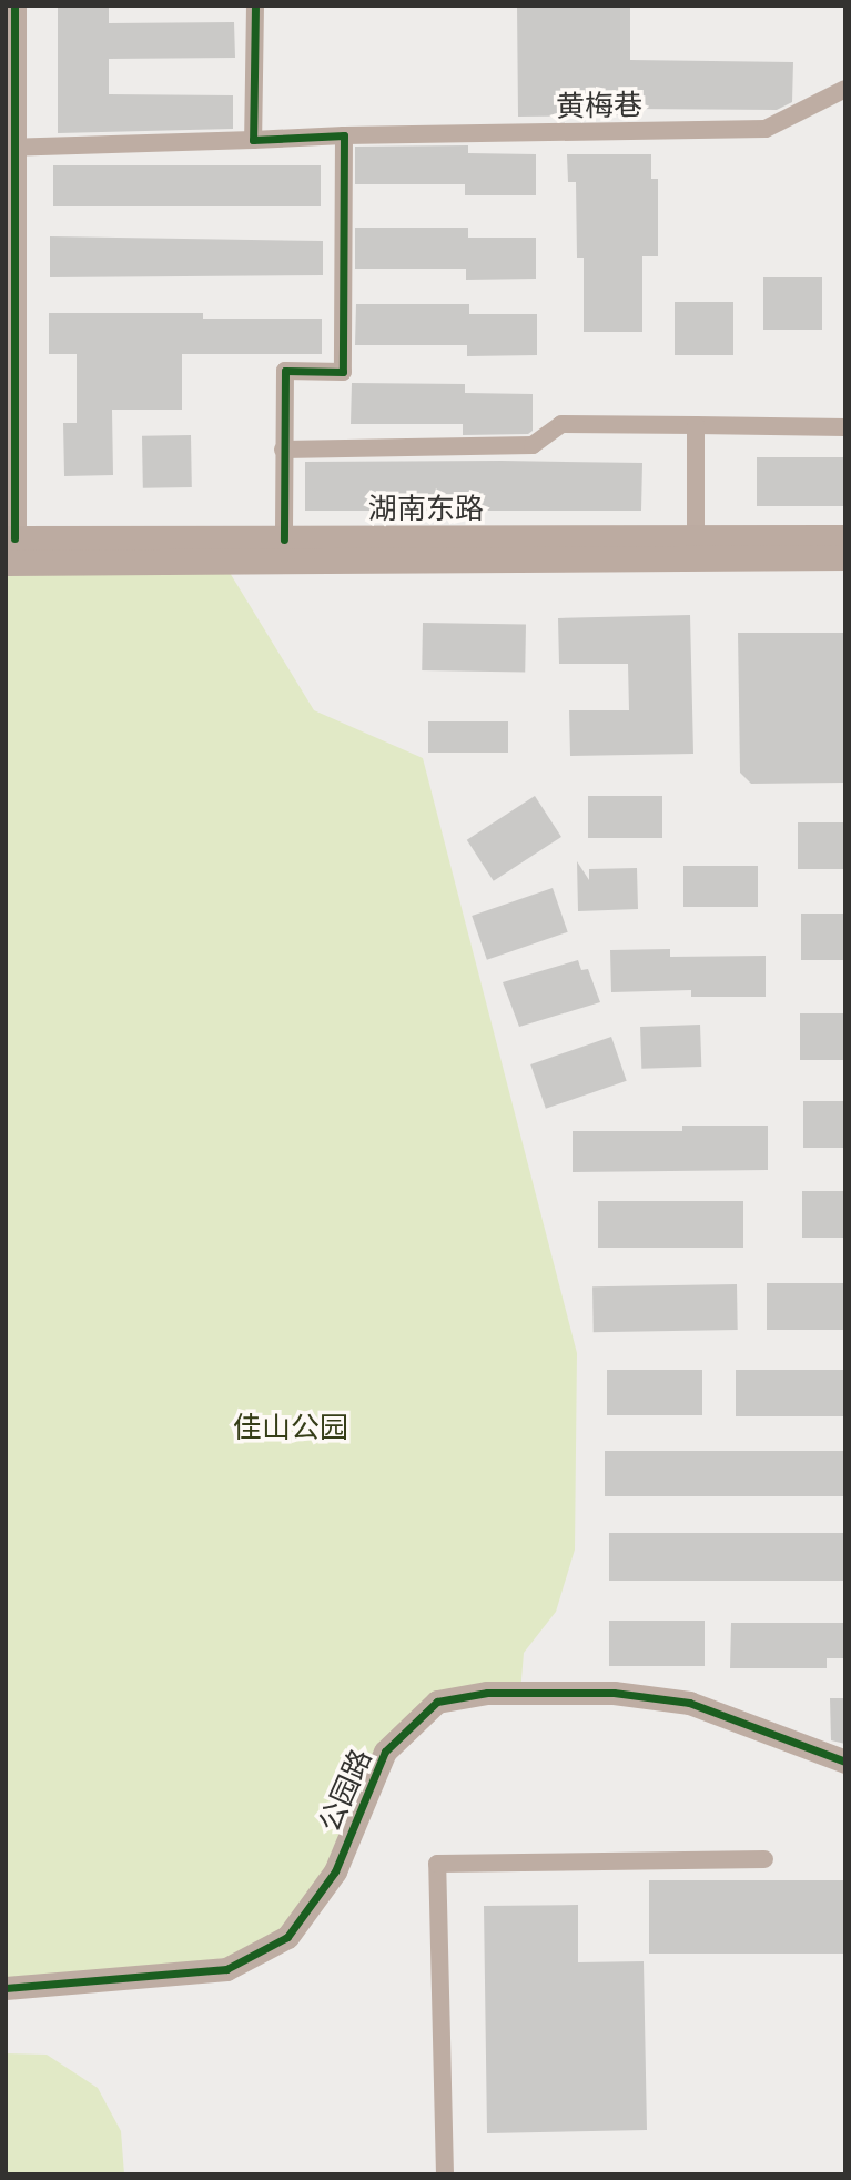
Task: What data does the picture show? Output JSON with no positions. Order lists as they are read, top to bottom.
{
  "streets": {
    "main road": ["湖南东路"],
    "street": ["黄梅巷", "公园路"]
  },
  "parks": ["佳山公园"]
}
